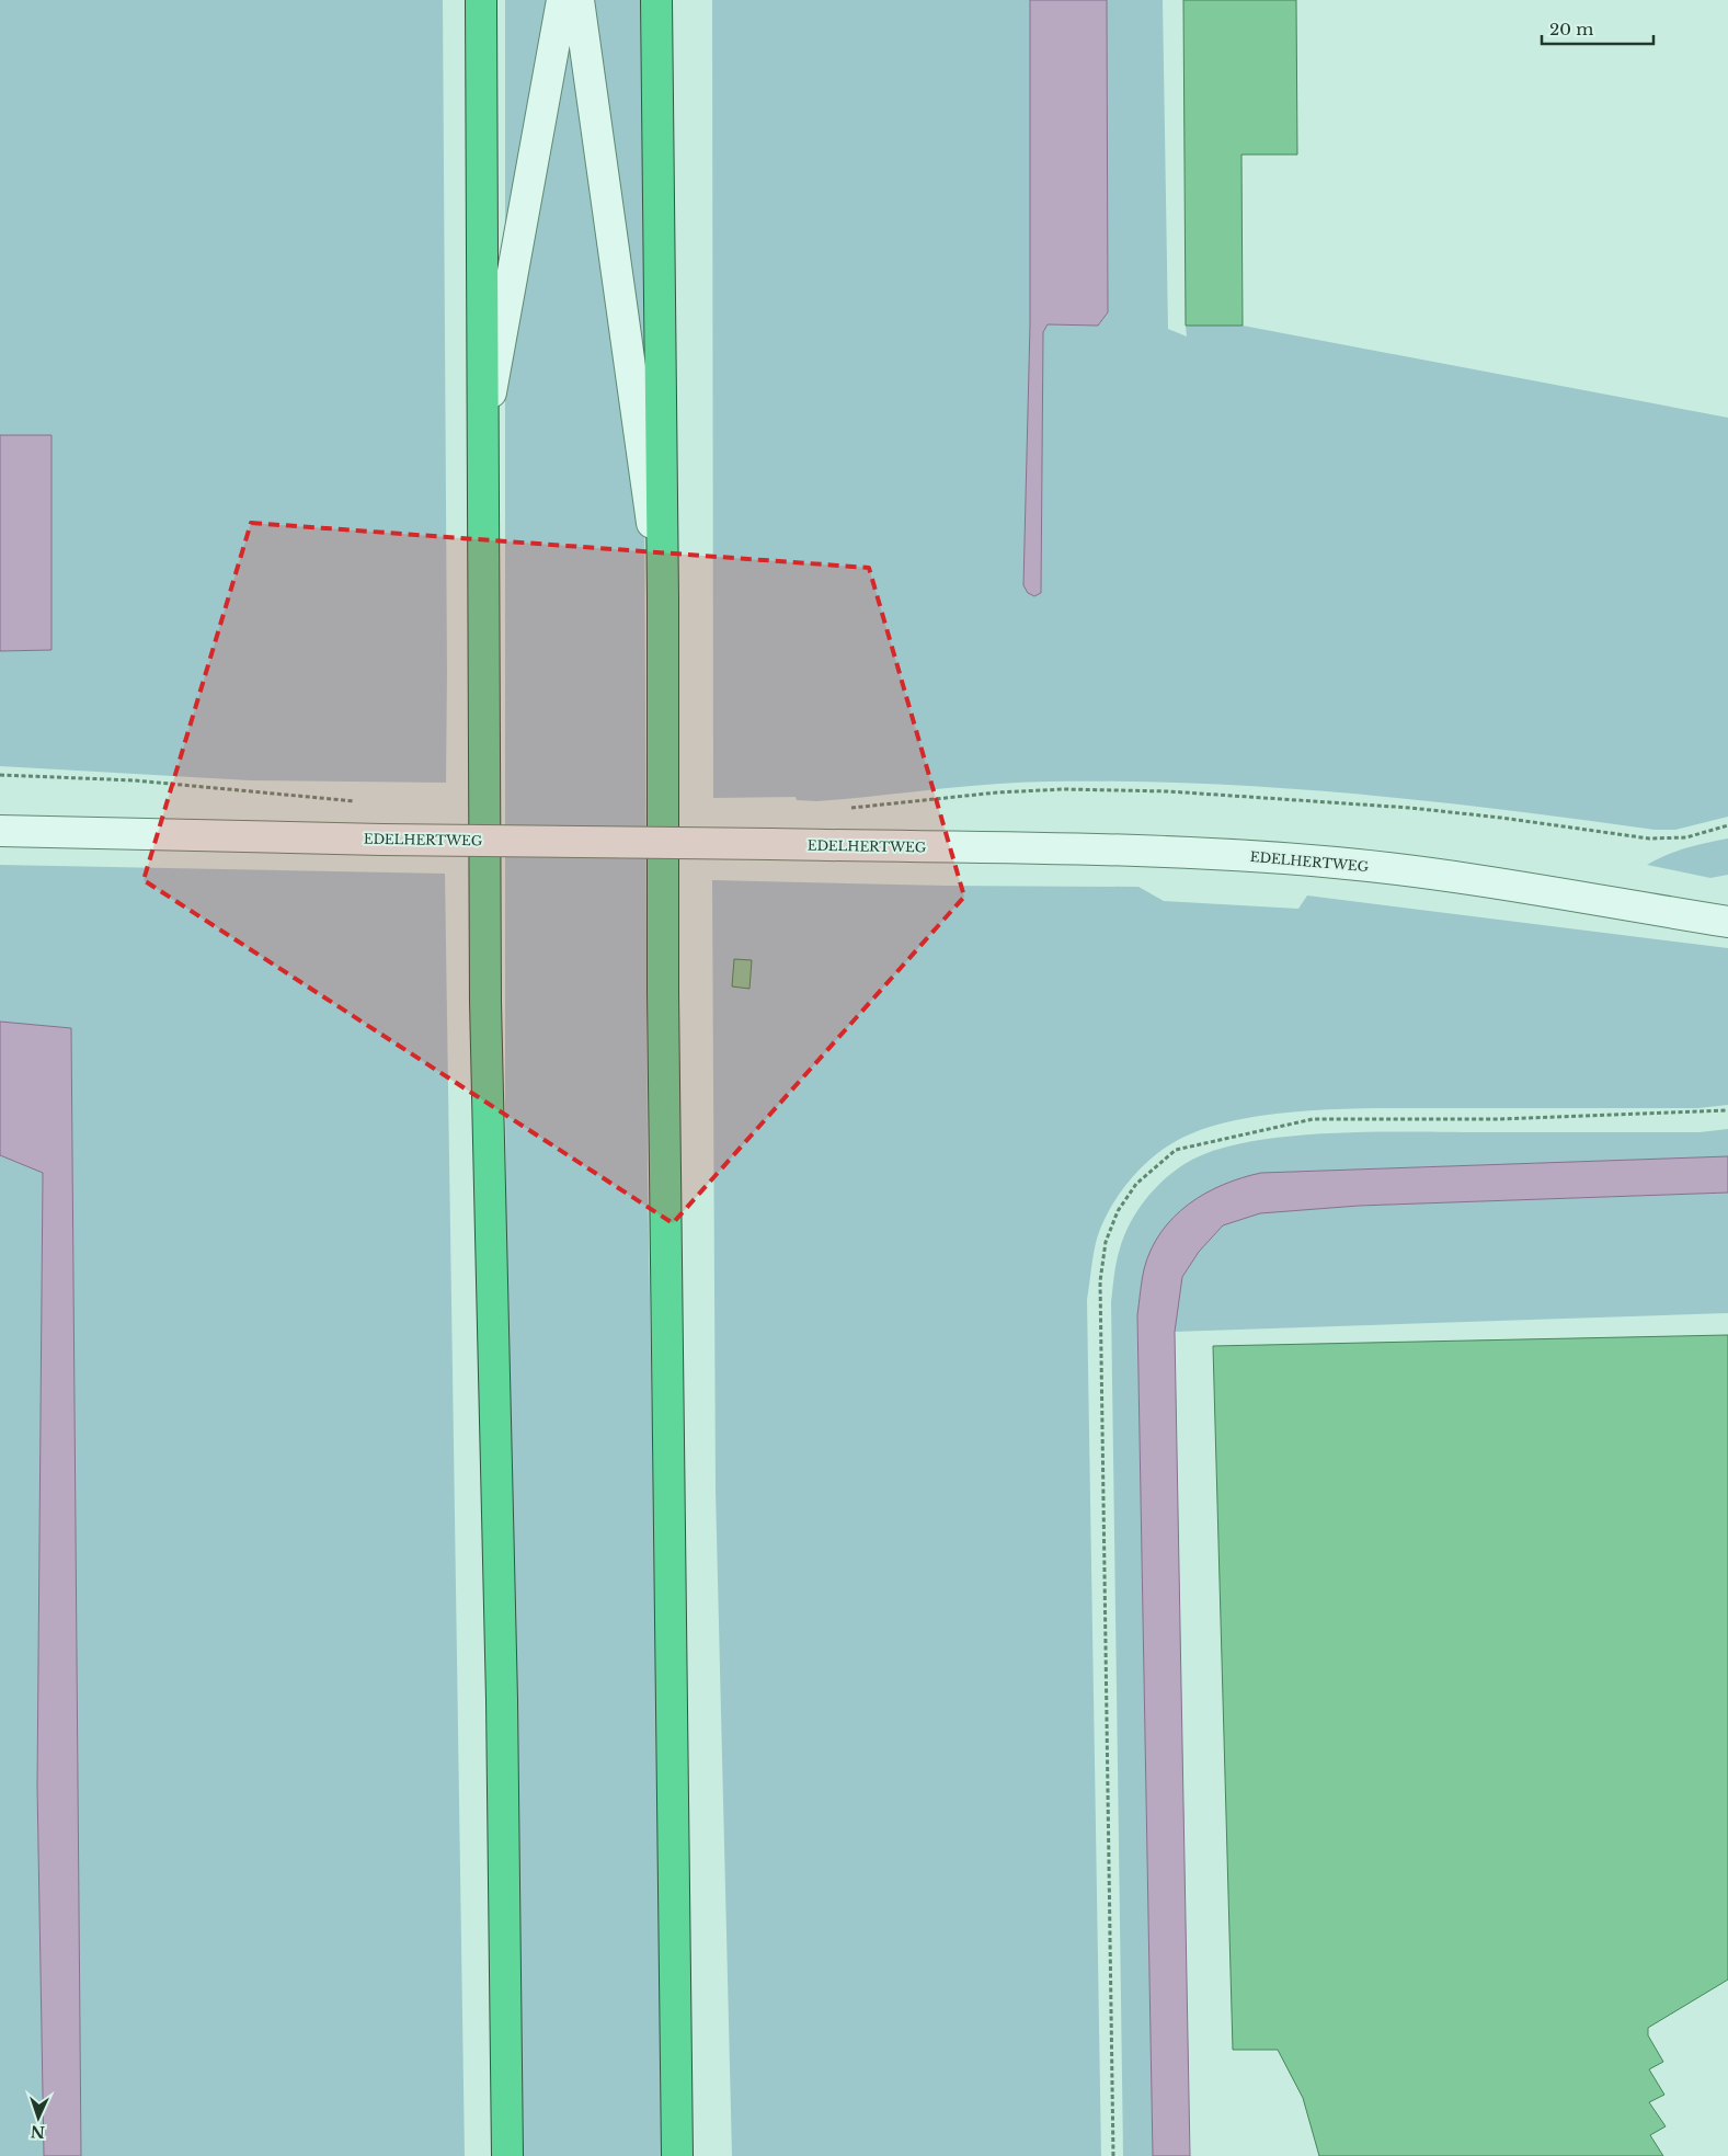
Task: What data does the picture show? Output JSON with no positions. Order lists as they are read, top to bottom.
{
  "streets": {
    "street": ["EDELHERTWEG"]
  },
  "scale_bar": "20 m",
  "north": "bottom"
}
